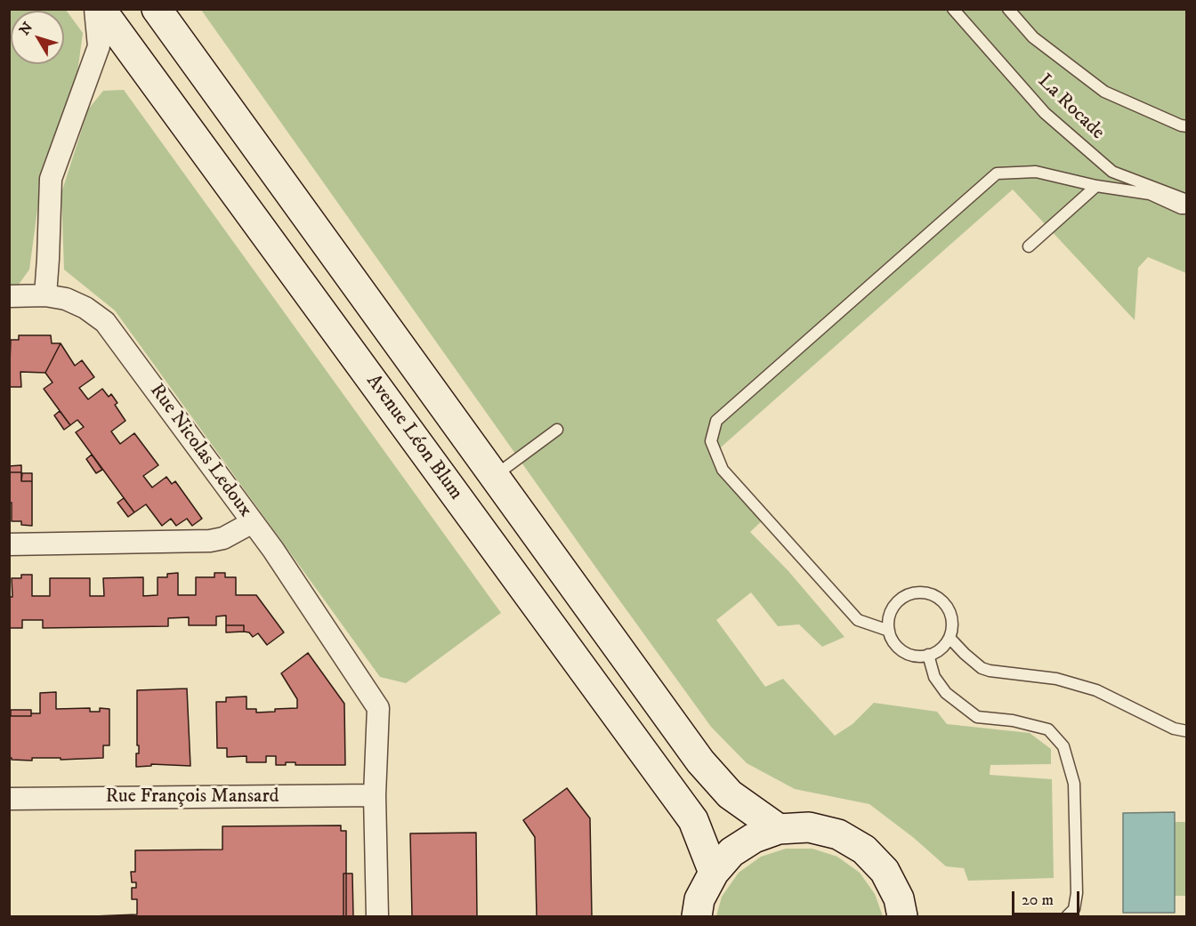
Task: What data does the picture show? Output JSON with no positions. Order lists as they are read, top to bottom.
{
  "streets": {
    "main road": ["Avenue Léon Blum"],
    "street": ["Rue Nicolas Ledoux", "Rue François Mansard"],
    "lane": ["La Rocade"]
  },
  "crossings": [
    ["Rue Nicolas Ledoux", "Rue François Mansard"]
  ],
  "scale_bar": "20 m",
  "north": "top left"
}
